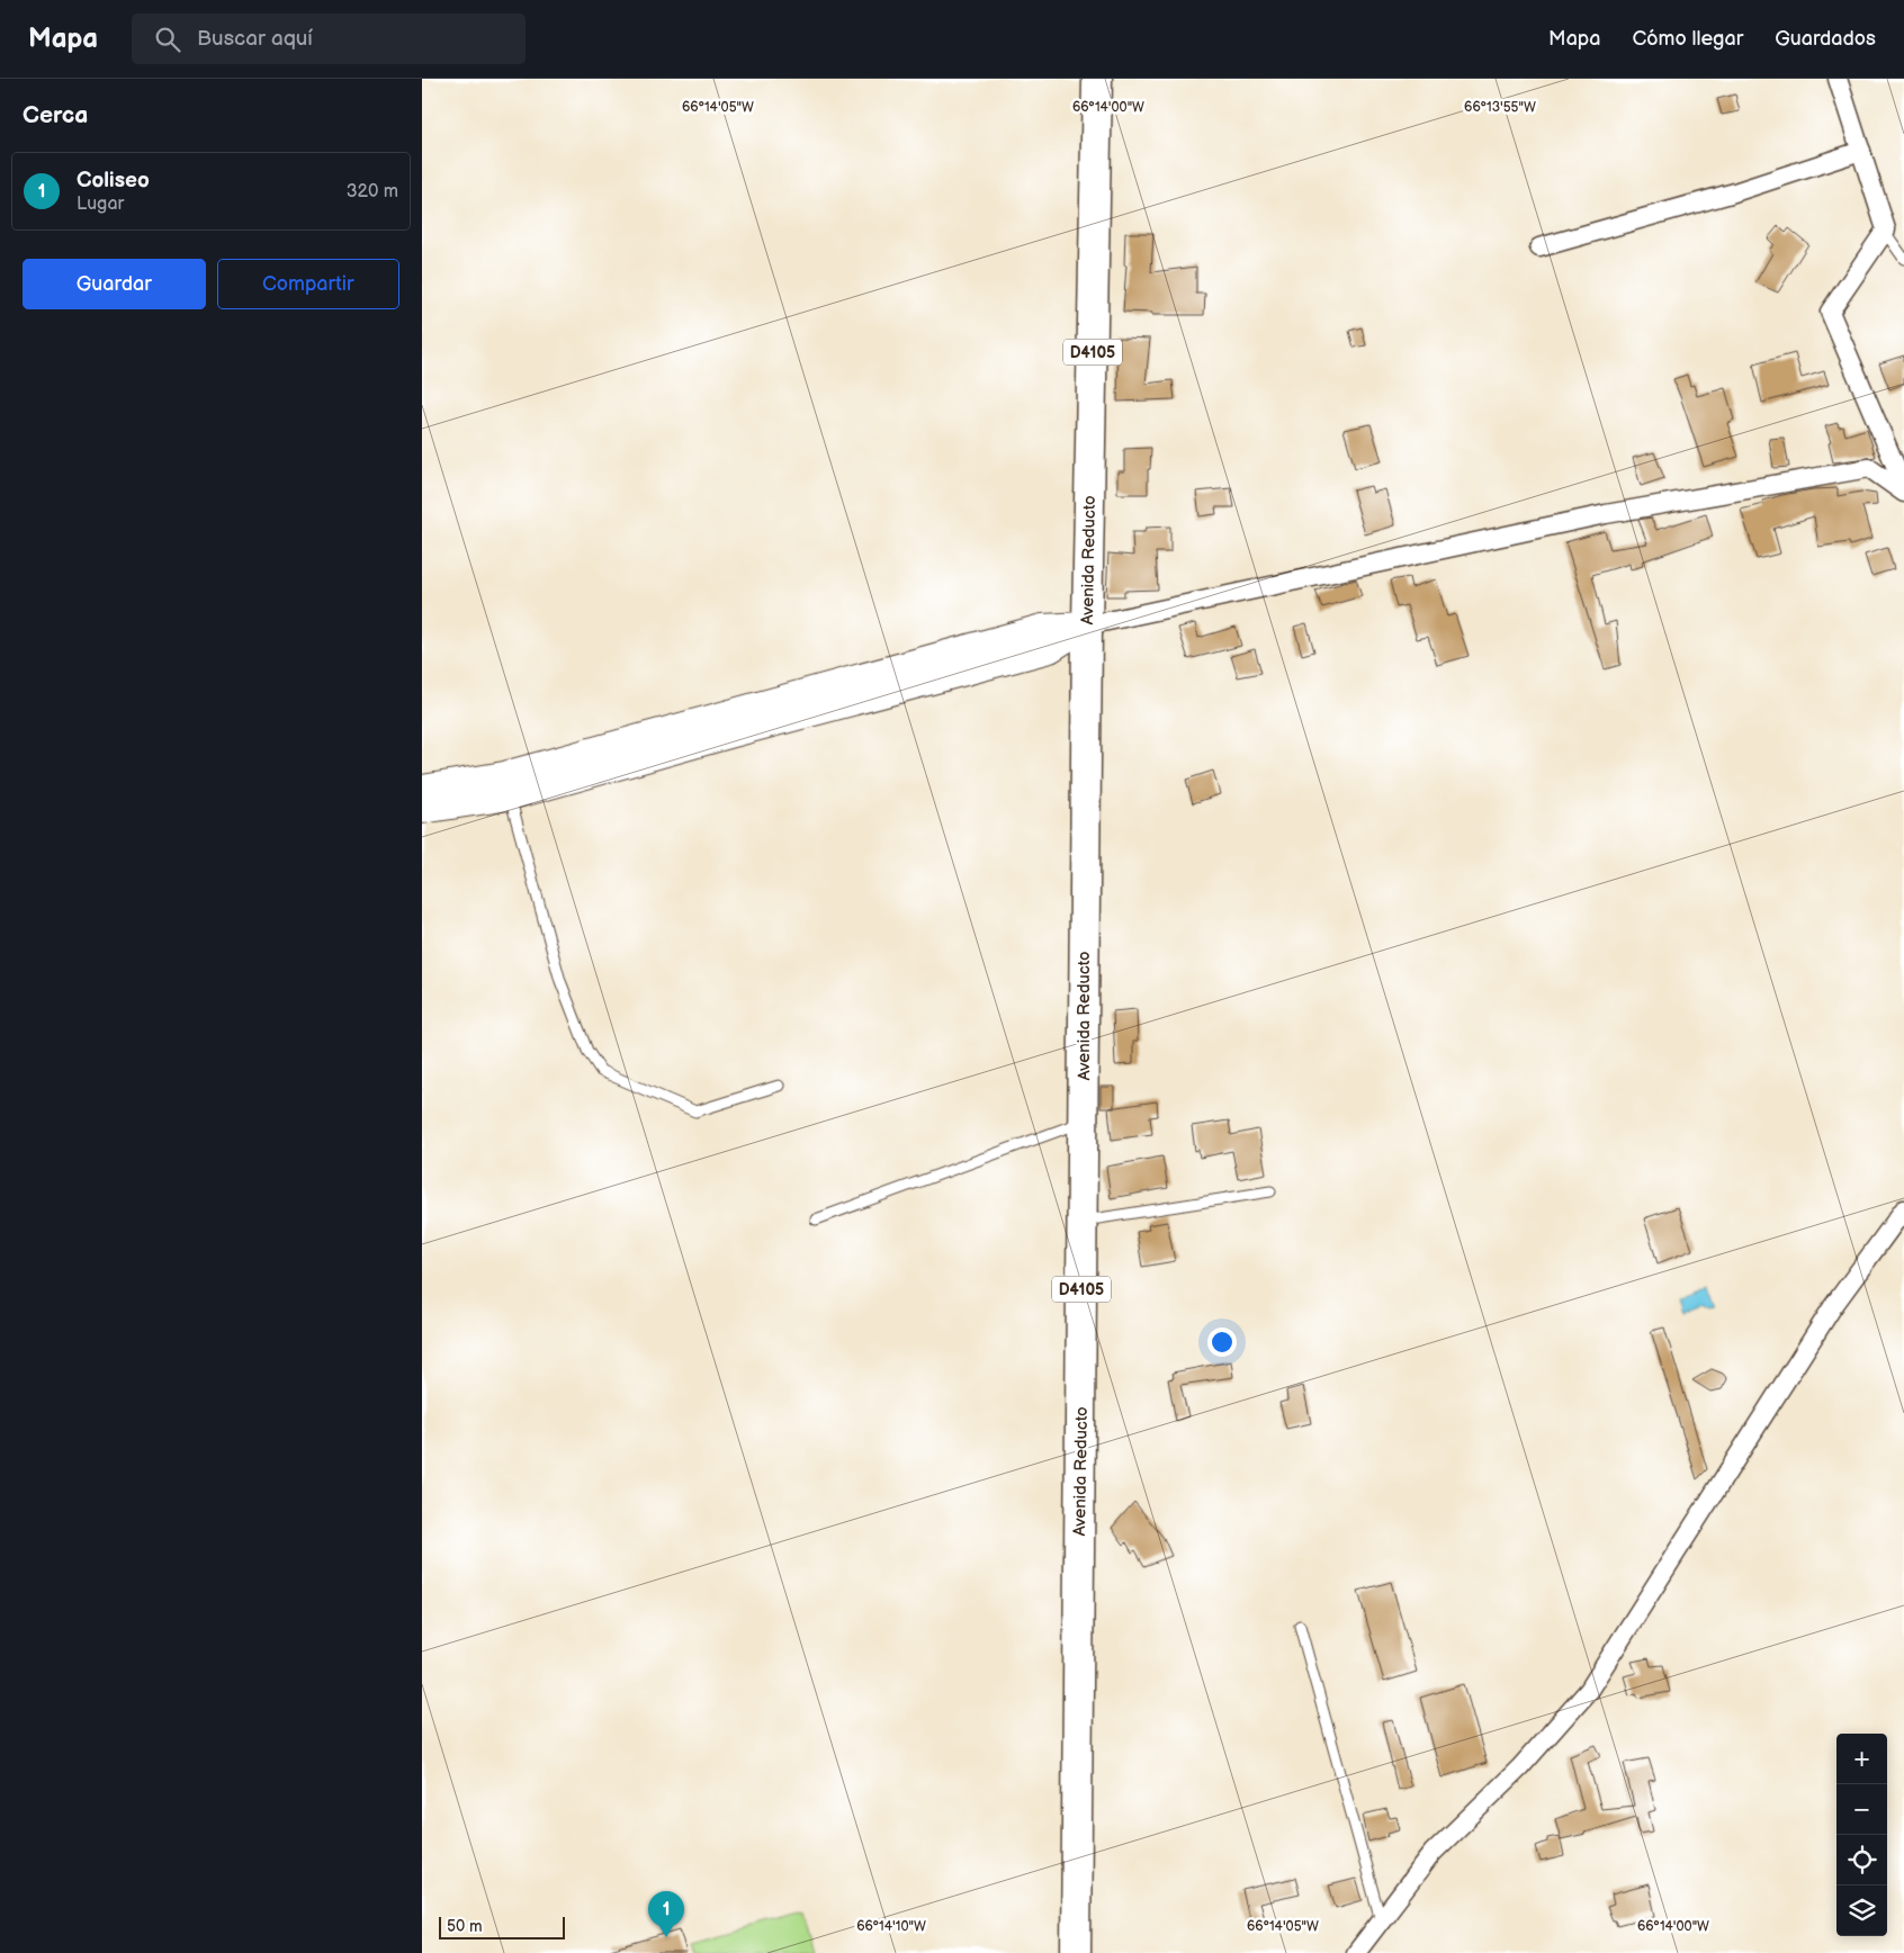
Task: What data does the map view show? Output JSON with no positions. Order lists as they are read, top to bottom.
{
  "streets": {
    "main road": ["D4105", "Avenida Reducto"]
  },
  "scale_bar": "50 m",
  "page": {
    "header": "Mapa",
    "search": "Buscar aquí",
    "nav": ["Mapa", "Cómo llegar", "Guardados"],
    "heading": "Cerca",
    "list": [
      {
        "mark": "1",
        "name": "Coliseo",
        "note": "Lugar",
        "value": "320 m"
      }
    ],
    "buttons": ["Guardar", "Compartir"],
    "map_buttons": ["+", "−"],
    "pins": "1",
    "scale": "50 m"
  },
  "coordinates": [
    "66°14'05\"W",
    "66°14'00\"W",
    "66°13'55\"W",
    "66°14'10\"W"
  ]
}
